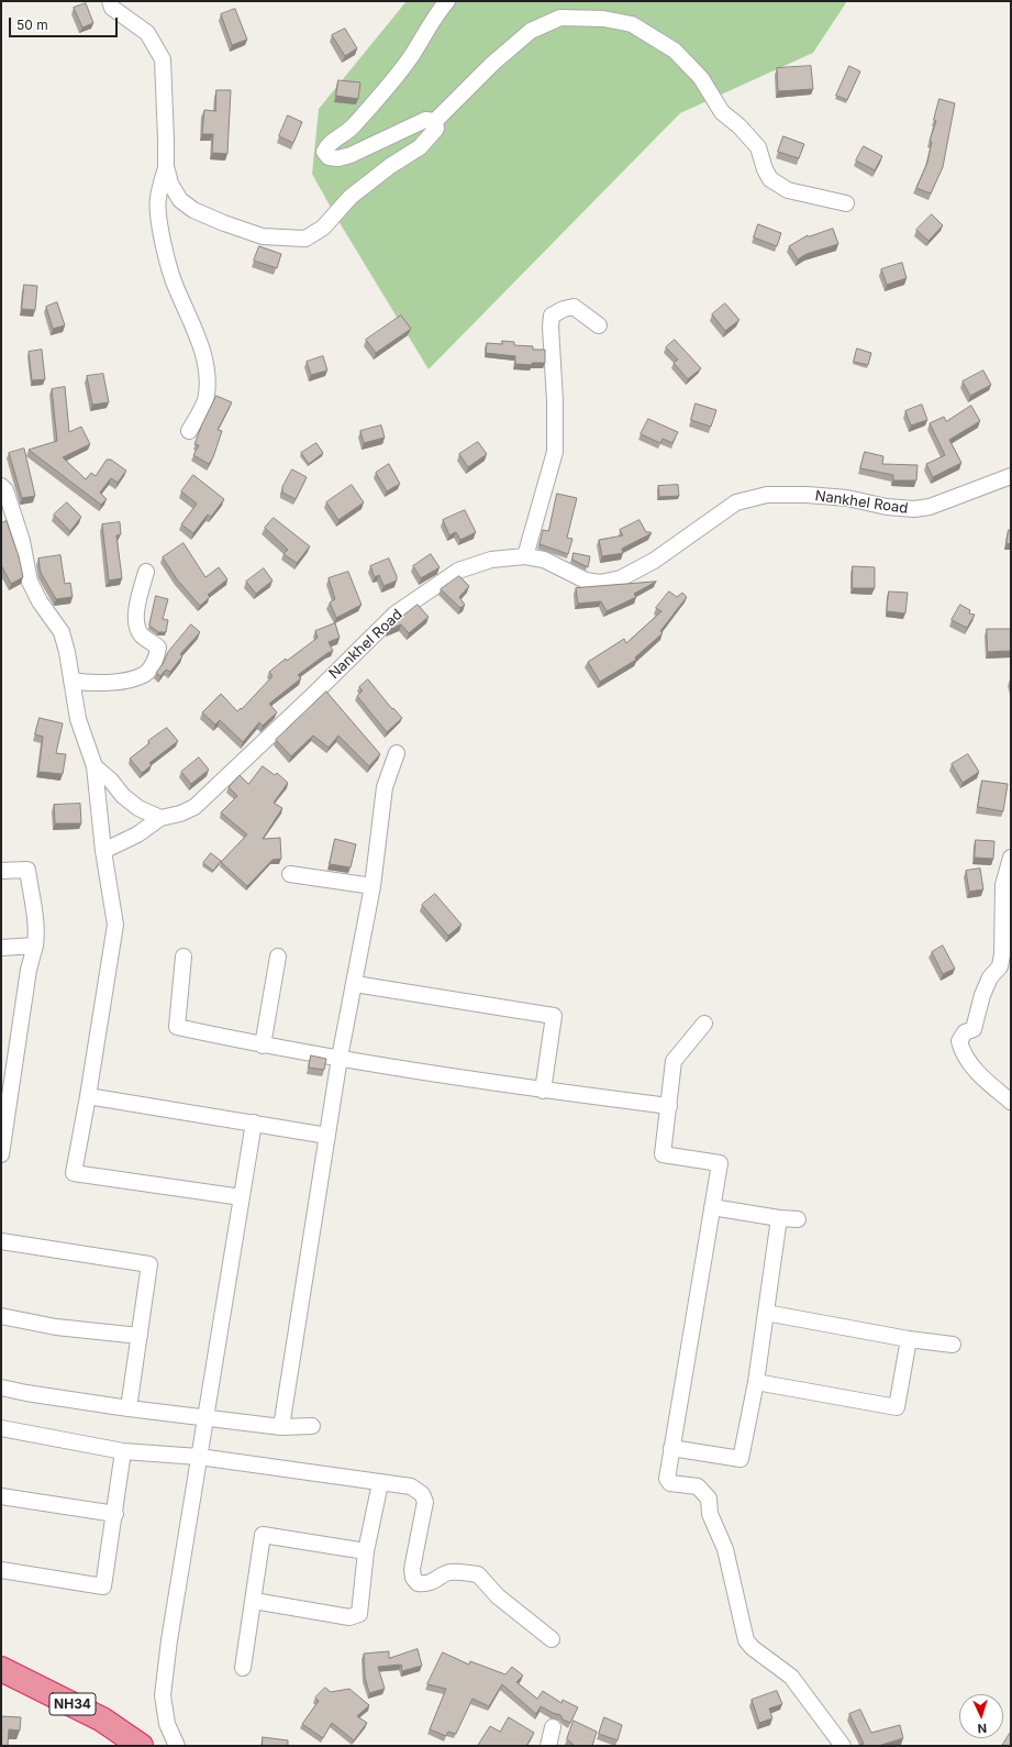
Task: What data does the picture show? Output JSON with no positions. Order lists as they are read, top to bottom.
{
  "streets": {
    "highway": ["NH34"],
    "street": ["Nankhel Road"]
  },
  "scale_bar": "50 m",
  "north": "bottom"
}
